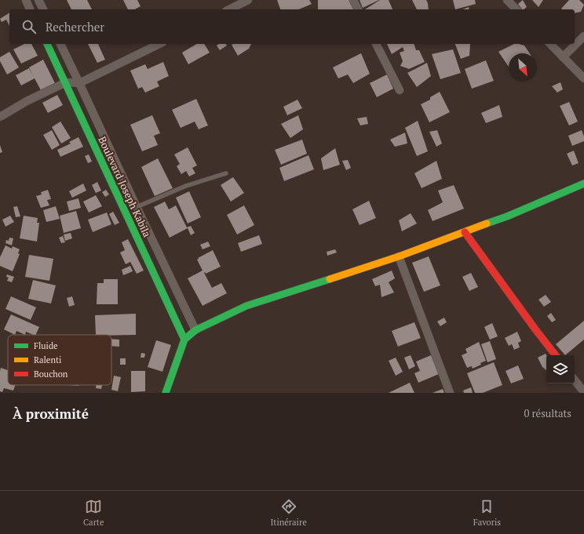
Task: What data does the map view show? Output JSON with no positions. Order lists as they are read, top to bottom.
{
  "streets": {
    "street": ["Boulevard Joseph Kabila"]
  },
  "legend": ["Fluide", "Ralenti", "Bouchon"],
  "north": "bottom right",
  "page": {
    "search": "Rechercher",
    "heading": ["À proximité", "0 résultats"],
    "nav": ["Carte", "Itinéraire", "Favoris"]
  }
}
